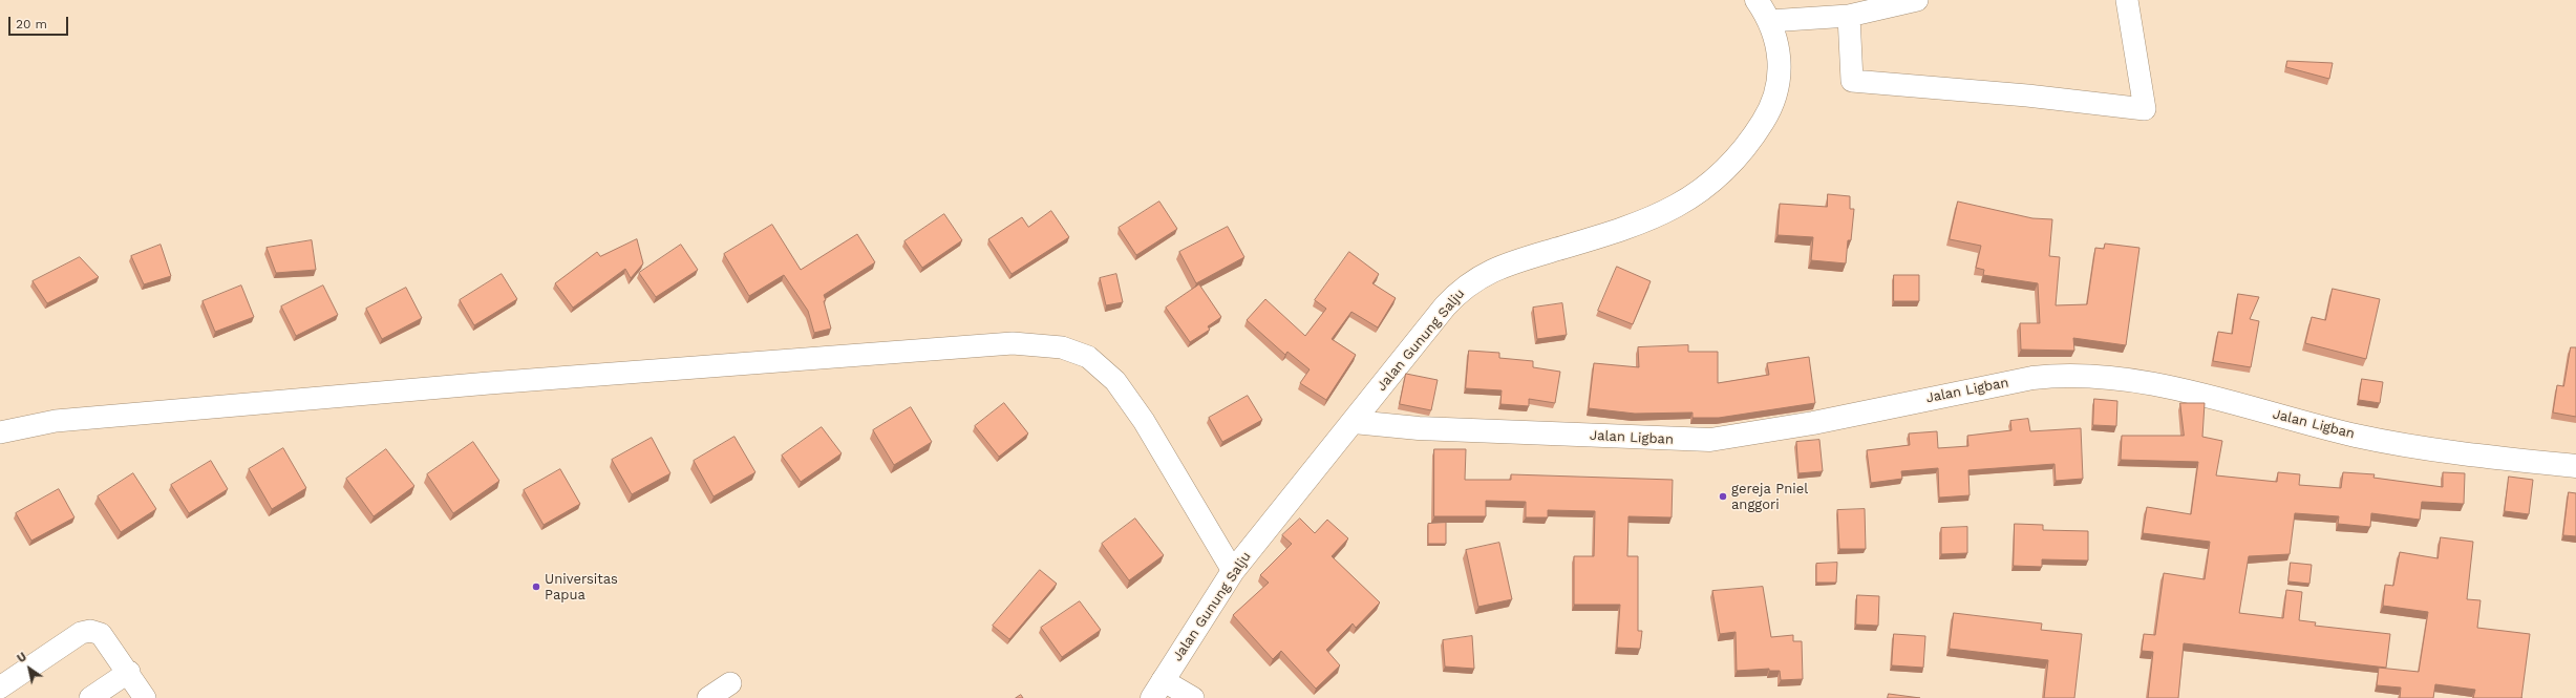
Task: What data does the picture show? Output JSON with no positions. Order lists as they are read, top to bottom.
{
  "streets": {
    "main road": ["Jalan Gunung Salju", "Jalan Ligban"]
  },
  "crossings": [
    ["Jalan Gunung Salju", "Jalan Ligban"]
  ],
  "places": ["gereja Pniel anggori", "Universitas Papua"],
  "scale_bar": "20 m",
  "north": "top left"
}
